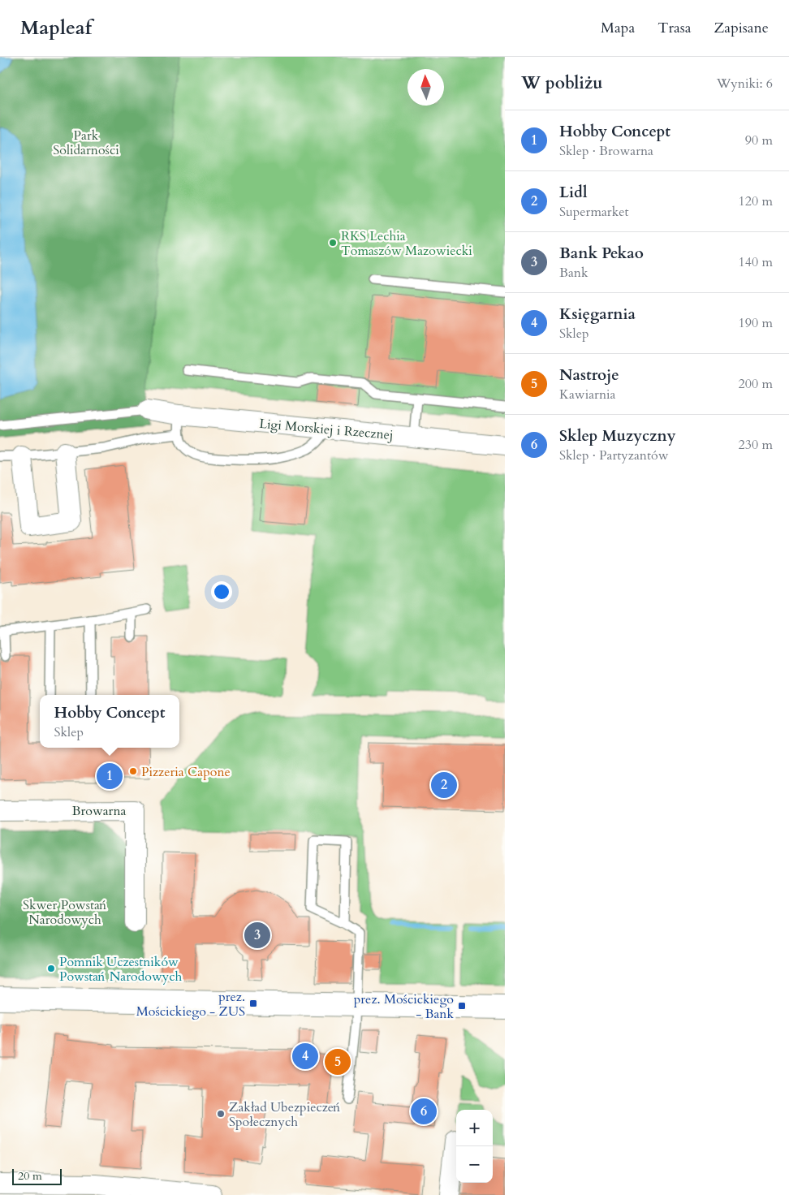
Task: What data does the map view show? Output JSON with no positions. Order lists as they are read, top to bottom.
{
  "streets": {
    "street": ["Ligi Morskiej i Rzecznej", "Browarna"]
  },
  "parks": ["Park Solidarności", "Skwer Powstań Narodowych"],
  "places": {
    "other": [
      "RKS Lechia Tomaszów Mazowiecki",
      "Pizzeria Capone",
      "Pomnik Uczestników Powstań Narodowych",
      "Zakład Ubezpieczeń Społecznych"
    ],
    "transit": ["prez. Mościckiego - ZUS", "prez. Mościckiego - Bank"]
  },
  "scale_bar": "20 m",
  "north": "top",
  "page": {
    "header": "Mapleaf",
    "nav": ["Mapa", "Trasa", "Zapisane"],
    "heading": ["W pobliżu", "Wyniki: 6"],
    "list": [
      {
        "mark": "1",
        "name": "Hobby Concept",
        "note": "Sklep · Browarna",
        "value": "90 m"
      },
      {
        "mark": "2",
        "name": "Lidl",
        "note": "Supermarket",
        "value": "120 m"
      },
      {
        "mark": "3",
        "name": "Bank Pekao",
        "note": "Bank",
        "value": "140 m"
      },
      {
        "mark": "4",
        "name": "Księgarnia",
        "note": "Sklep",
        "value": "190 m"
      },
      {
        "mark": "5",
        "name": "Nastroje",
        "note": "Kawiarnia",
        "value": "200 m"
      },
      {
        "mark": "6",
        "name": "Sklep Muzyczny",
        "note": "Sklep · Partyzantów",
        "value": "230 m"
      }
    ],
    "popup": ["Hobby Concept", "Sklep"],
    "pins": [
      "1",
      "2",
      "3",
      "4",
      "5",
      "6"
    ],
    "map_buttons": ["+", "−"],
    "scale": "20 m"
  }
}
